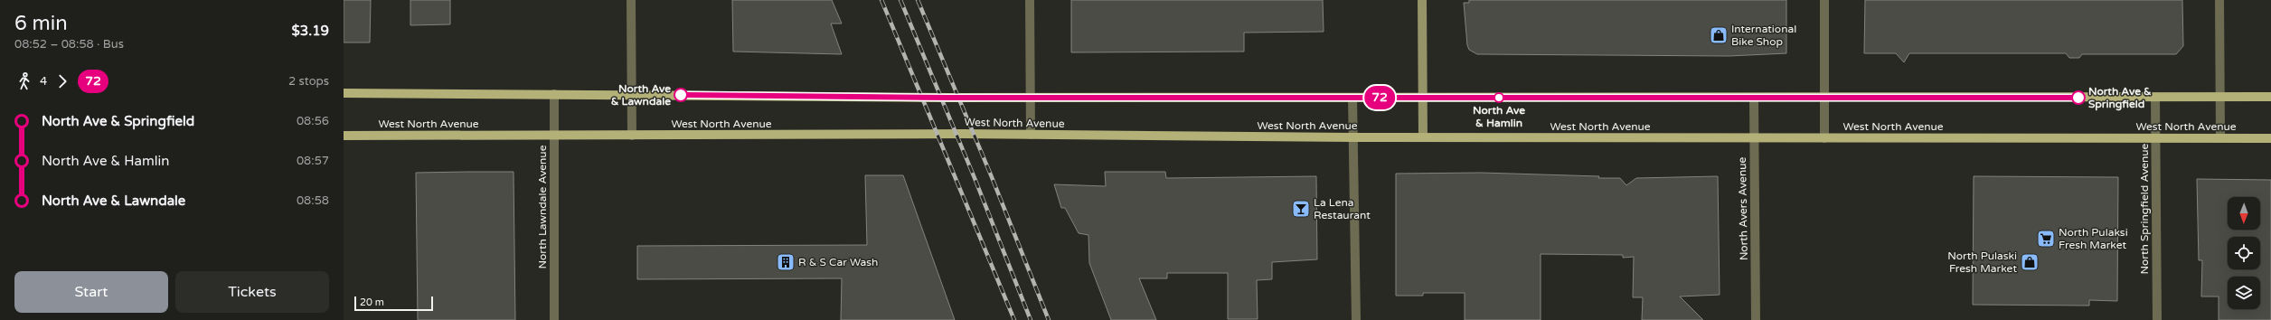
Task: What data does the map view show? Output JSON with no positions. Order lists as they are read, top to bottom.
{
  "streets": {
    "main road": ["West North Avenue"],
    "street": ["North Lawndale Avenue", "North Avers Avenue", "North Springfield Avenue"]
  },
  "crossings": [
    ["West North Avenue", "North Lawndale Avenue"],
    ["West North Avenue", "North Avers Avenue"],
    ["West North Avenue", "North Springfield Avenue"]
  ],
  "places": {
    "shop": ["International Bike Shop", "North Pulaski Fresh Market"],
    "other": ["North Ave & Lawndale", "North Ave & Hamlin", "North Ave & Springfield"],
    "bar": ["La Lena Restaurant"],
    "supermarket": ["North Pulaksi Fresh Market"],
    "building": ["R & S Car Wash"]
  },
  "lines": ["bus line 72"],
  "scale_bar": "20 m",
  "north": "bottom",
  "page": {
    "heading": ["6 min", "08:52 – 08:58 · Bus", "$3.19"],
    "on_map": "72",
    "legs": ["4", "72", "2 stops"],
    "list": [
      {
        "name": "North Ave & Springfield",
        "value": "08:56"
      },
      {
        "name": "North Ave & Hamlin",
        "value": "08:57"
      },
      {
        "name": "North Ave & Lawndale",
        "value": "08:58"
      }
    ],
    "buttons": ["Start", "Tickets"],
    "scale": "20 m"
  }
}
